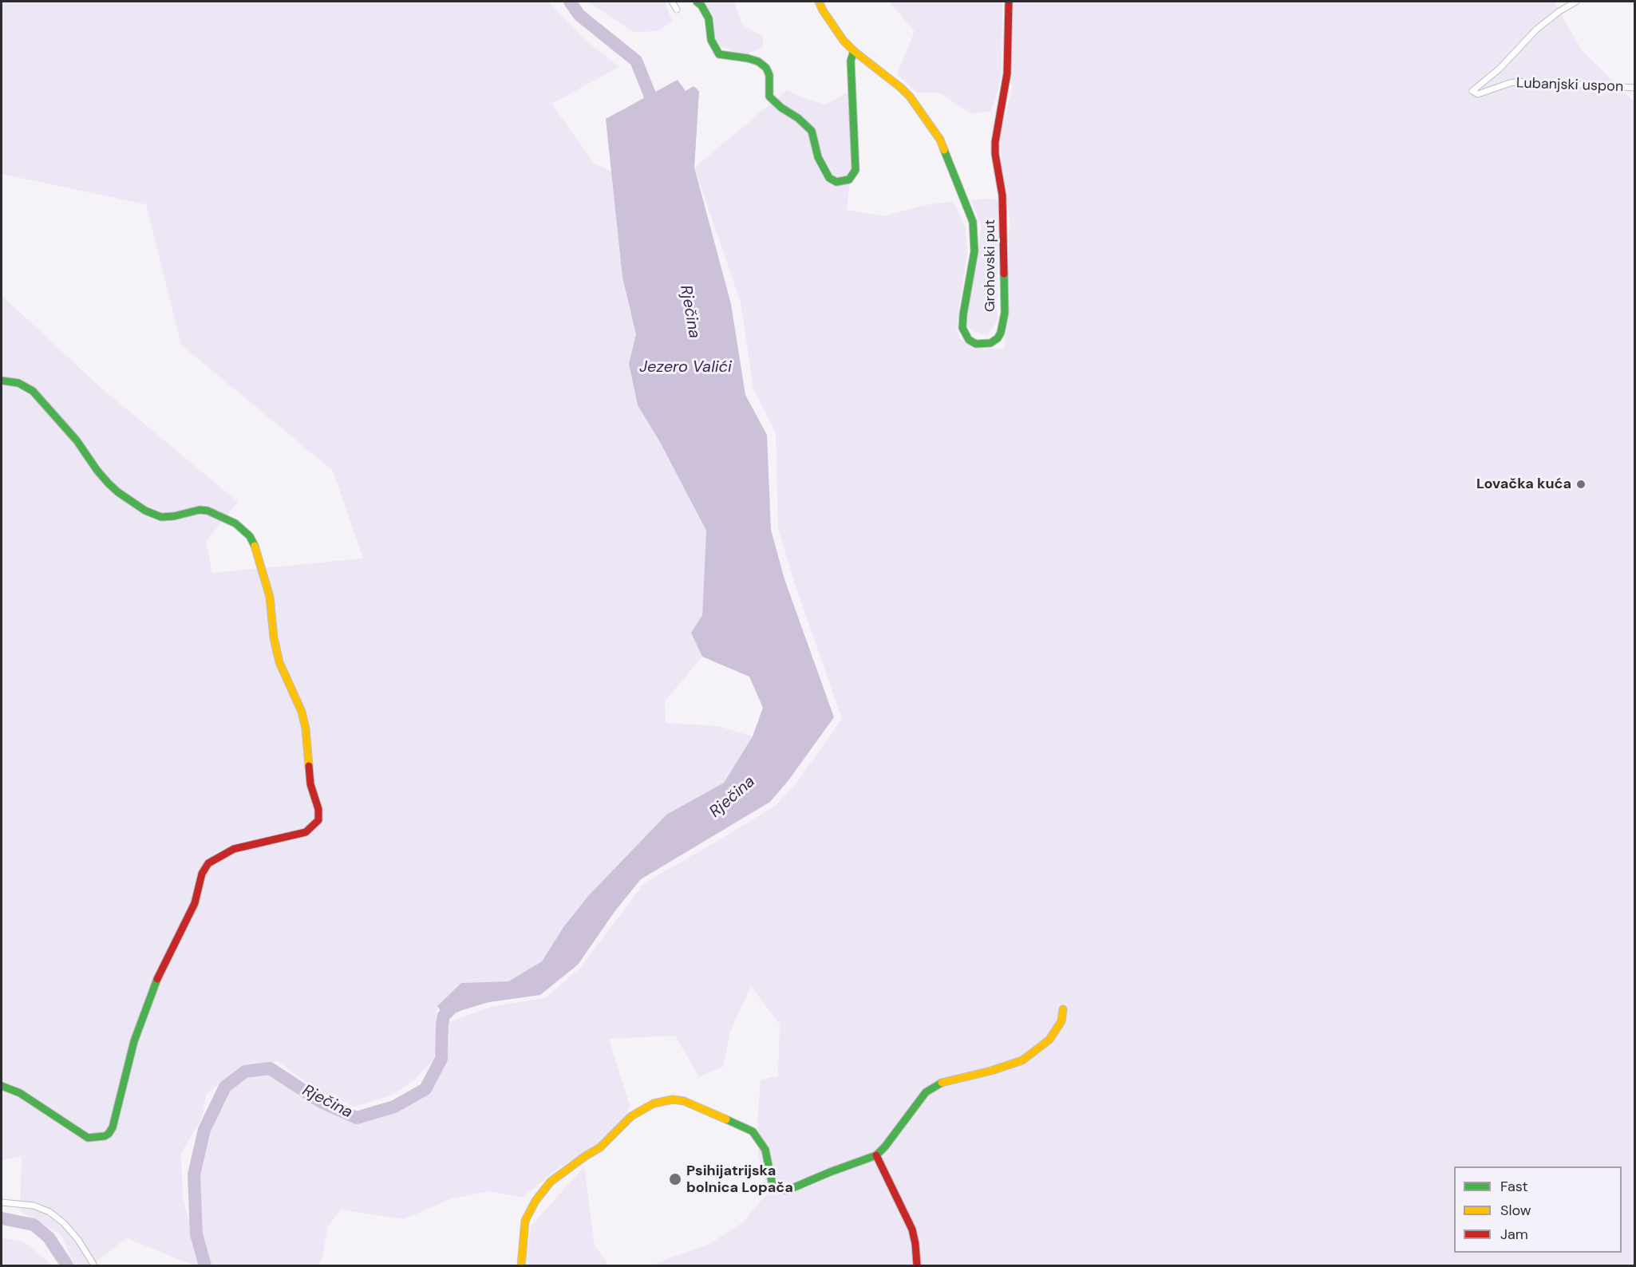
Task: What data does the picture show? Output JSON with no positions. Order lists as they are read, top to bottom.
{
  "streets": {
    "street": ["Lubanjski uspon", "Grohovski put"]
  },
  "water": ["Rječina", "Jezero Valići"],
  "places": ["Lovačka kuća", "Psihijatrijska bolnica Lopača"],
  "legend": ["Fast", "Slow", "Jam"]
}
